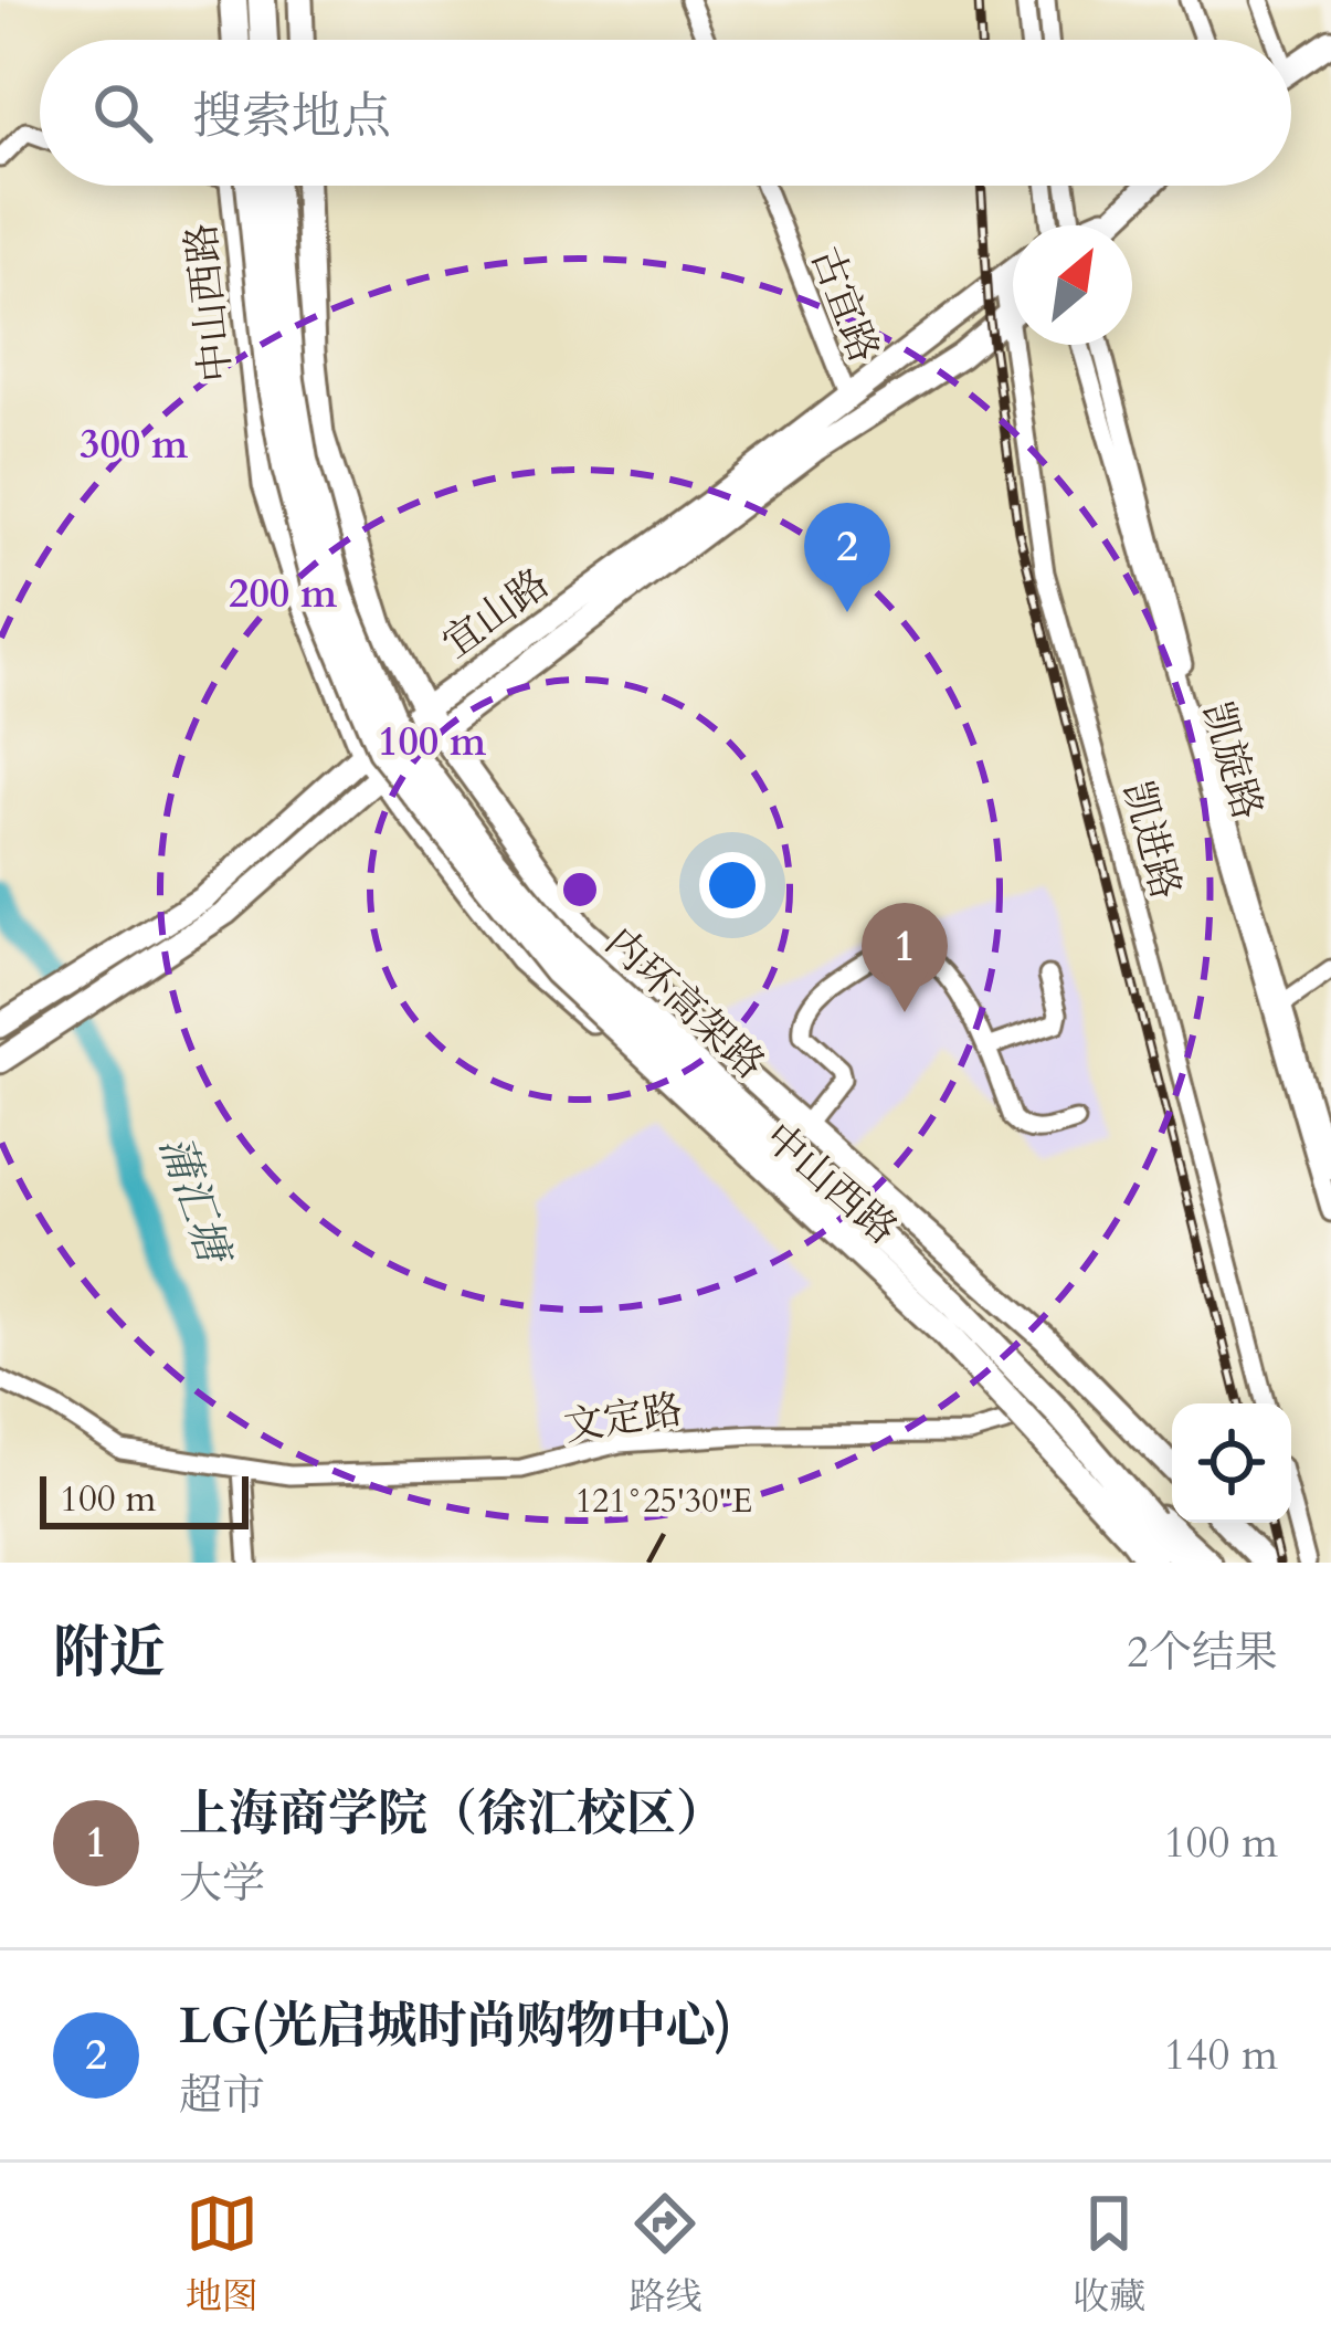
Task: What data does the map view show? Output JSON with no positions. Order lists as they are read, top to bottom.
{
  "streets": {
    "highway": ["内环高架路"],
    "main road": ["中山西路", "宜山路"],
    "street": [
      "古宜路",
      "凯旋路",
      "凯进路",
      "文定路"
    ]
  },
  "crossings": [
    ["中山西路", "宜山路"],
    ["中山西路", "文定路"],
    ["古宜路", "宜山路"],
    ["宜山路", "凯进路"]
  ],
  "water": ["蒲汇塘"],
  "scale_bar": "100 m",
  "north": "top right",
  "page": {
    "search": "搜索地点",
    "pins": ["2", "1"],
    "scale": "100 m",
    "heading": ["附近", "2个结果"],
    "list": [
      {
        "mark": "1",
        "name": "上海商学院（徐汇校区）",
        "note": "大学",
        "value": "100 m"
      },
      {
        "mark": "2",
        "name": "LG(光启城时尚购物中心)",
        "note": "超市",
        "value": "140 m"
      }
    ],
    "nav": ["地图", "路线", "收藏"]
  },
  "coordinates": ["121°25'30\"E"],
  "rings": ["300 m", "200 m", "100 m"]
}
